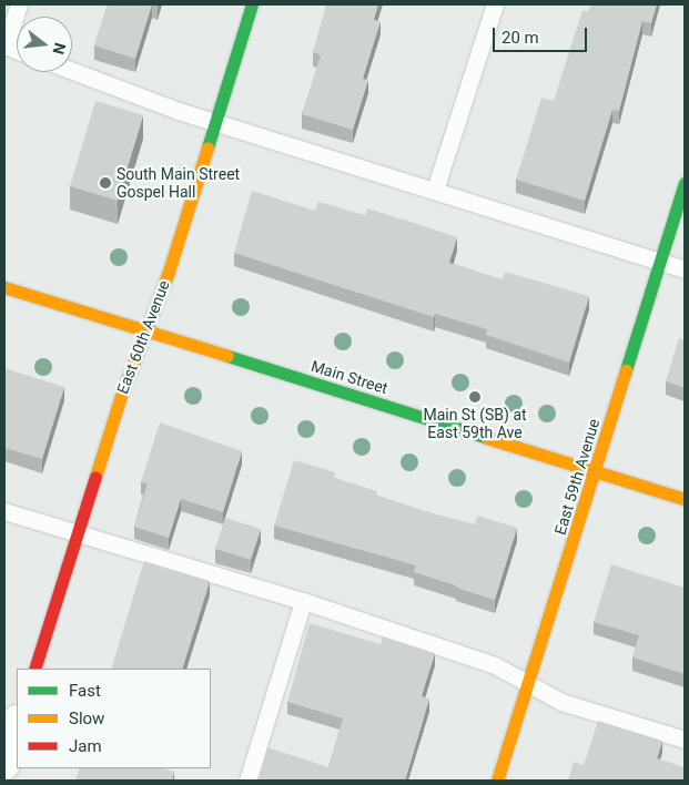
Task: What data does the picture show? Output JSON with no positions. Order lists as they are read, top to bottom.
{
  "streets": {
    "street": ["East 60th Avenue", "Main Street", "East 59th Avenue"]
  },
  "crossings": [
    ["East 60th Avenue", "Main Street"],
    ["Main Street", "East 59th Avenue"]
  ],
  "places": ["South Main Street Gospel Hall", "Main St (SB) at East 59th Ave"],
  "legend": ["Fast", "Slow", "Jam"],
  "scale_bar": "20 m",
  "north": "right"
}
